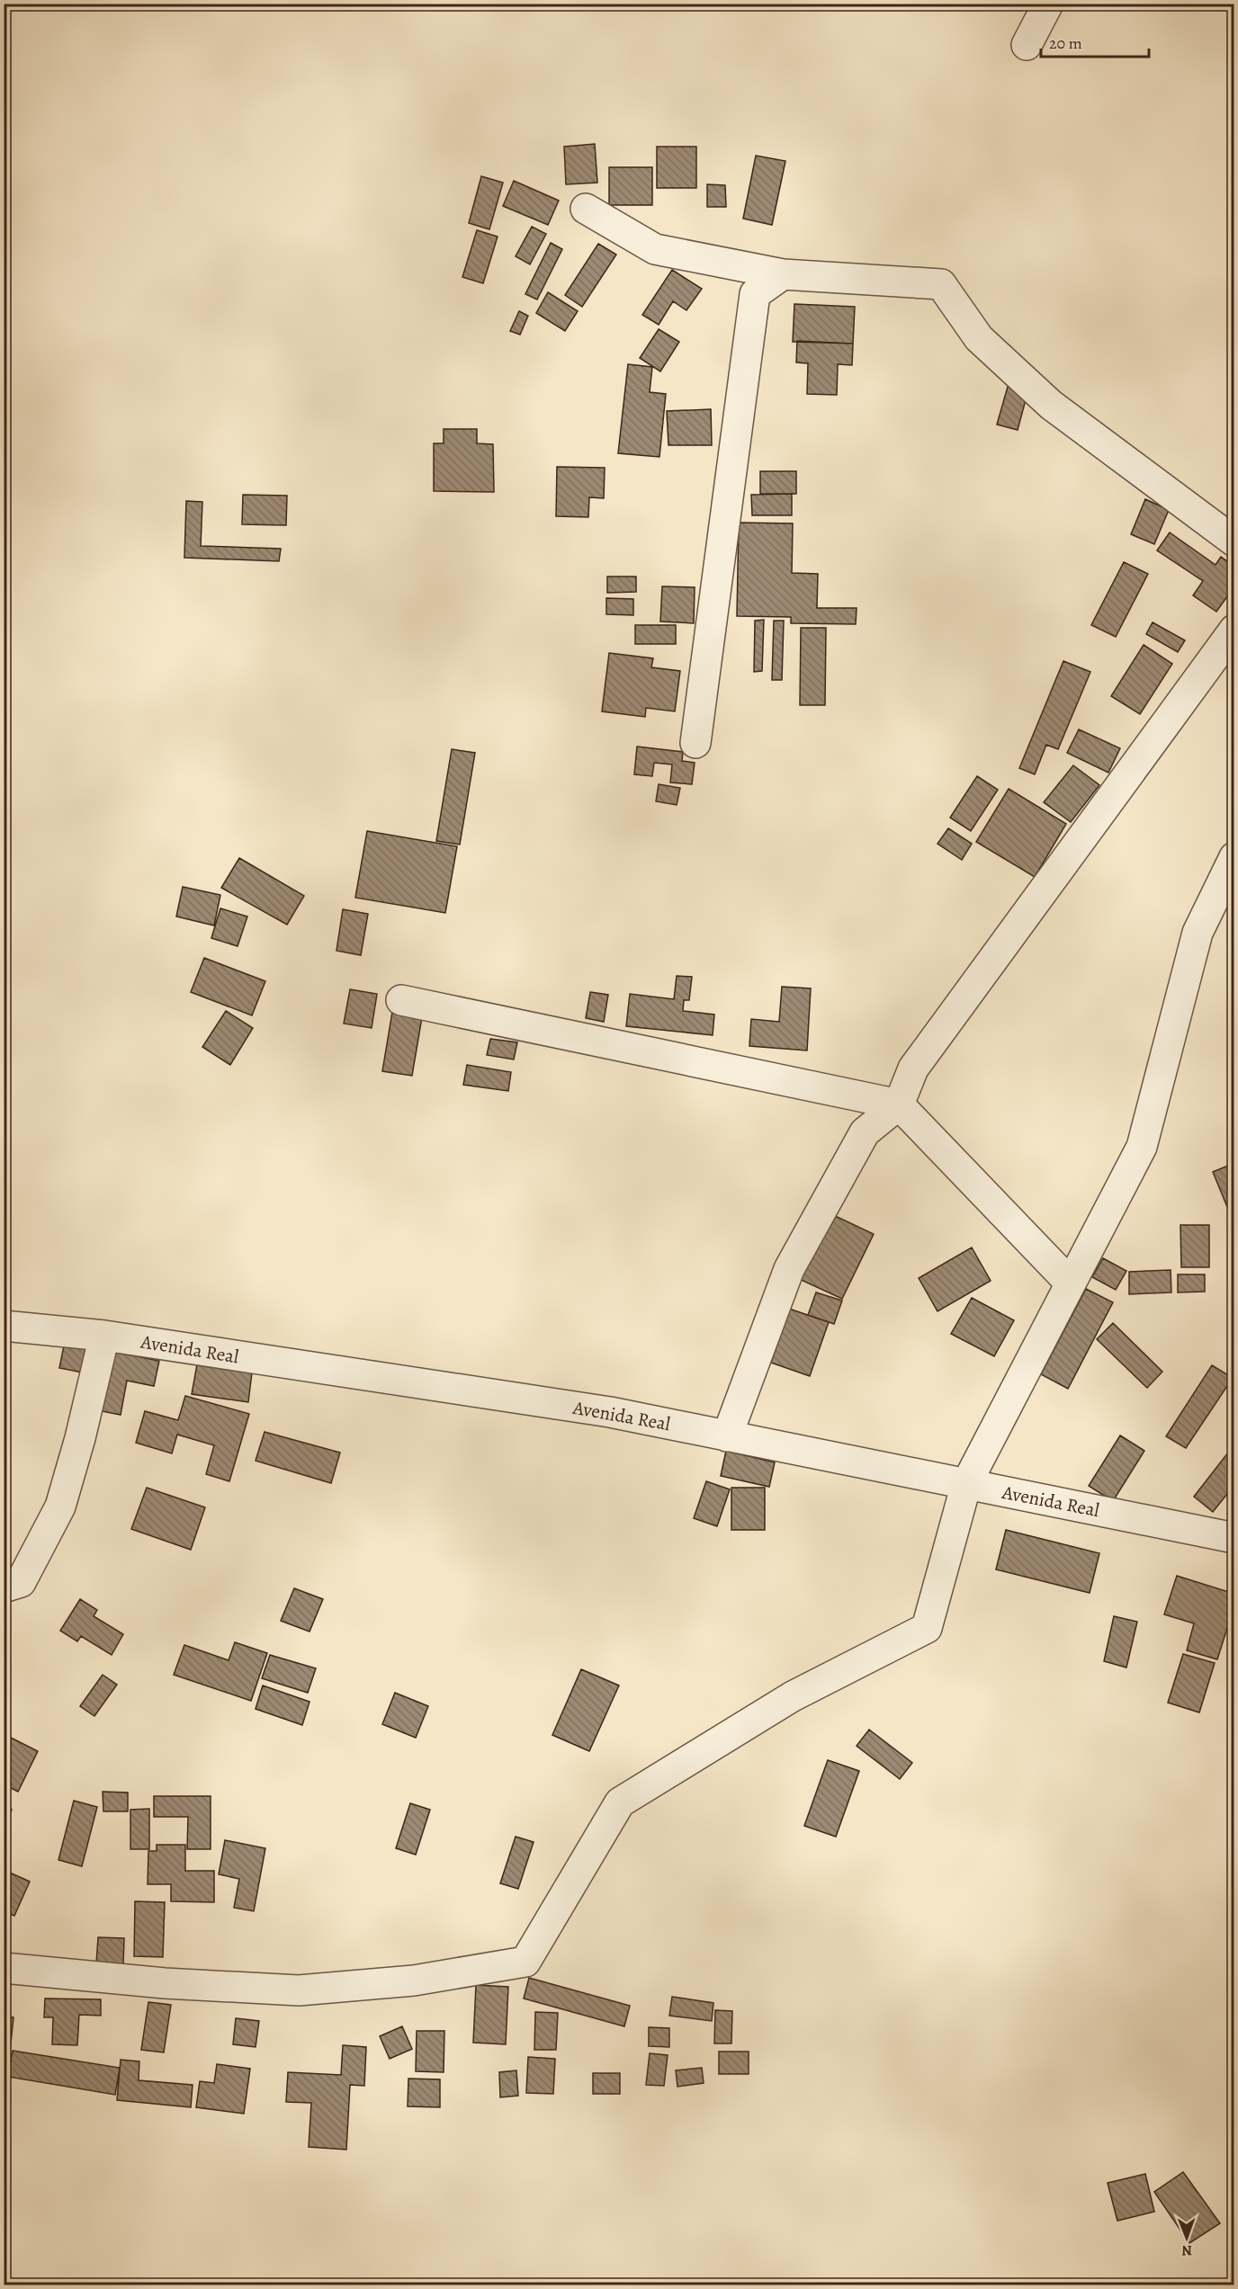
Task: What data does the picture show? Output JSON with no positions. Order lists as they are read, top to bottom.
{
  "streets": {
    "street": ["Avenida Real"]
  },
  "scale_bar": "20 m",
  "north": "bottom"
}
